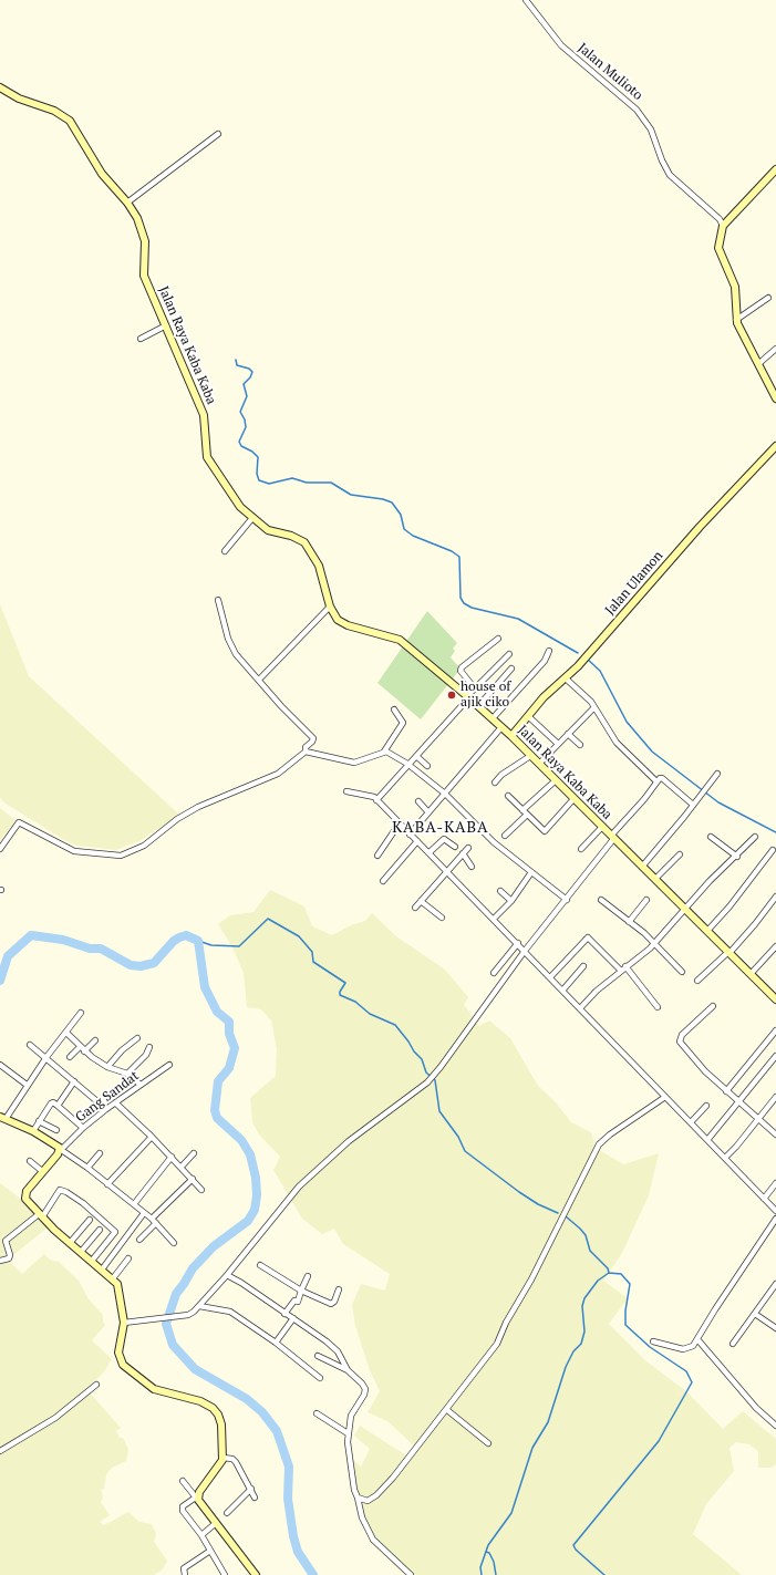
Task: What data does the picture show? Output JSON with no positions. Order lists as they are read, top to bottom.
{
  "streets": {
    "street": [
      "Jalan Mulioto",
      "Jalan Raya Kaba Kaba",
      "Jalan Ulamon",
      "Gang Sandat"
    ]
  },
  "crossings": [
    ["Jalan Raya Kaba Kaba", "Jalan Ulamon"]
  ],
  "districts": ["KABA-KABA"],
  "places": ["house of ajik ciko"]
}
